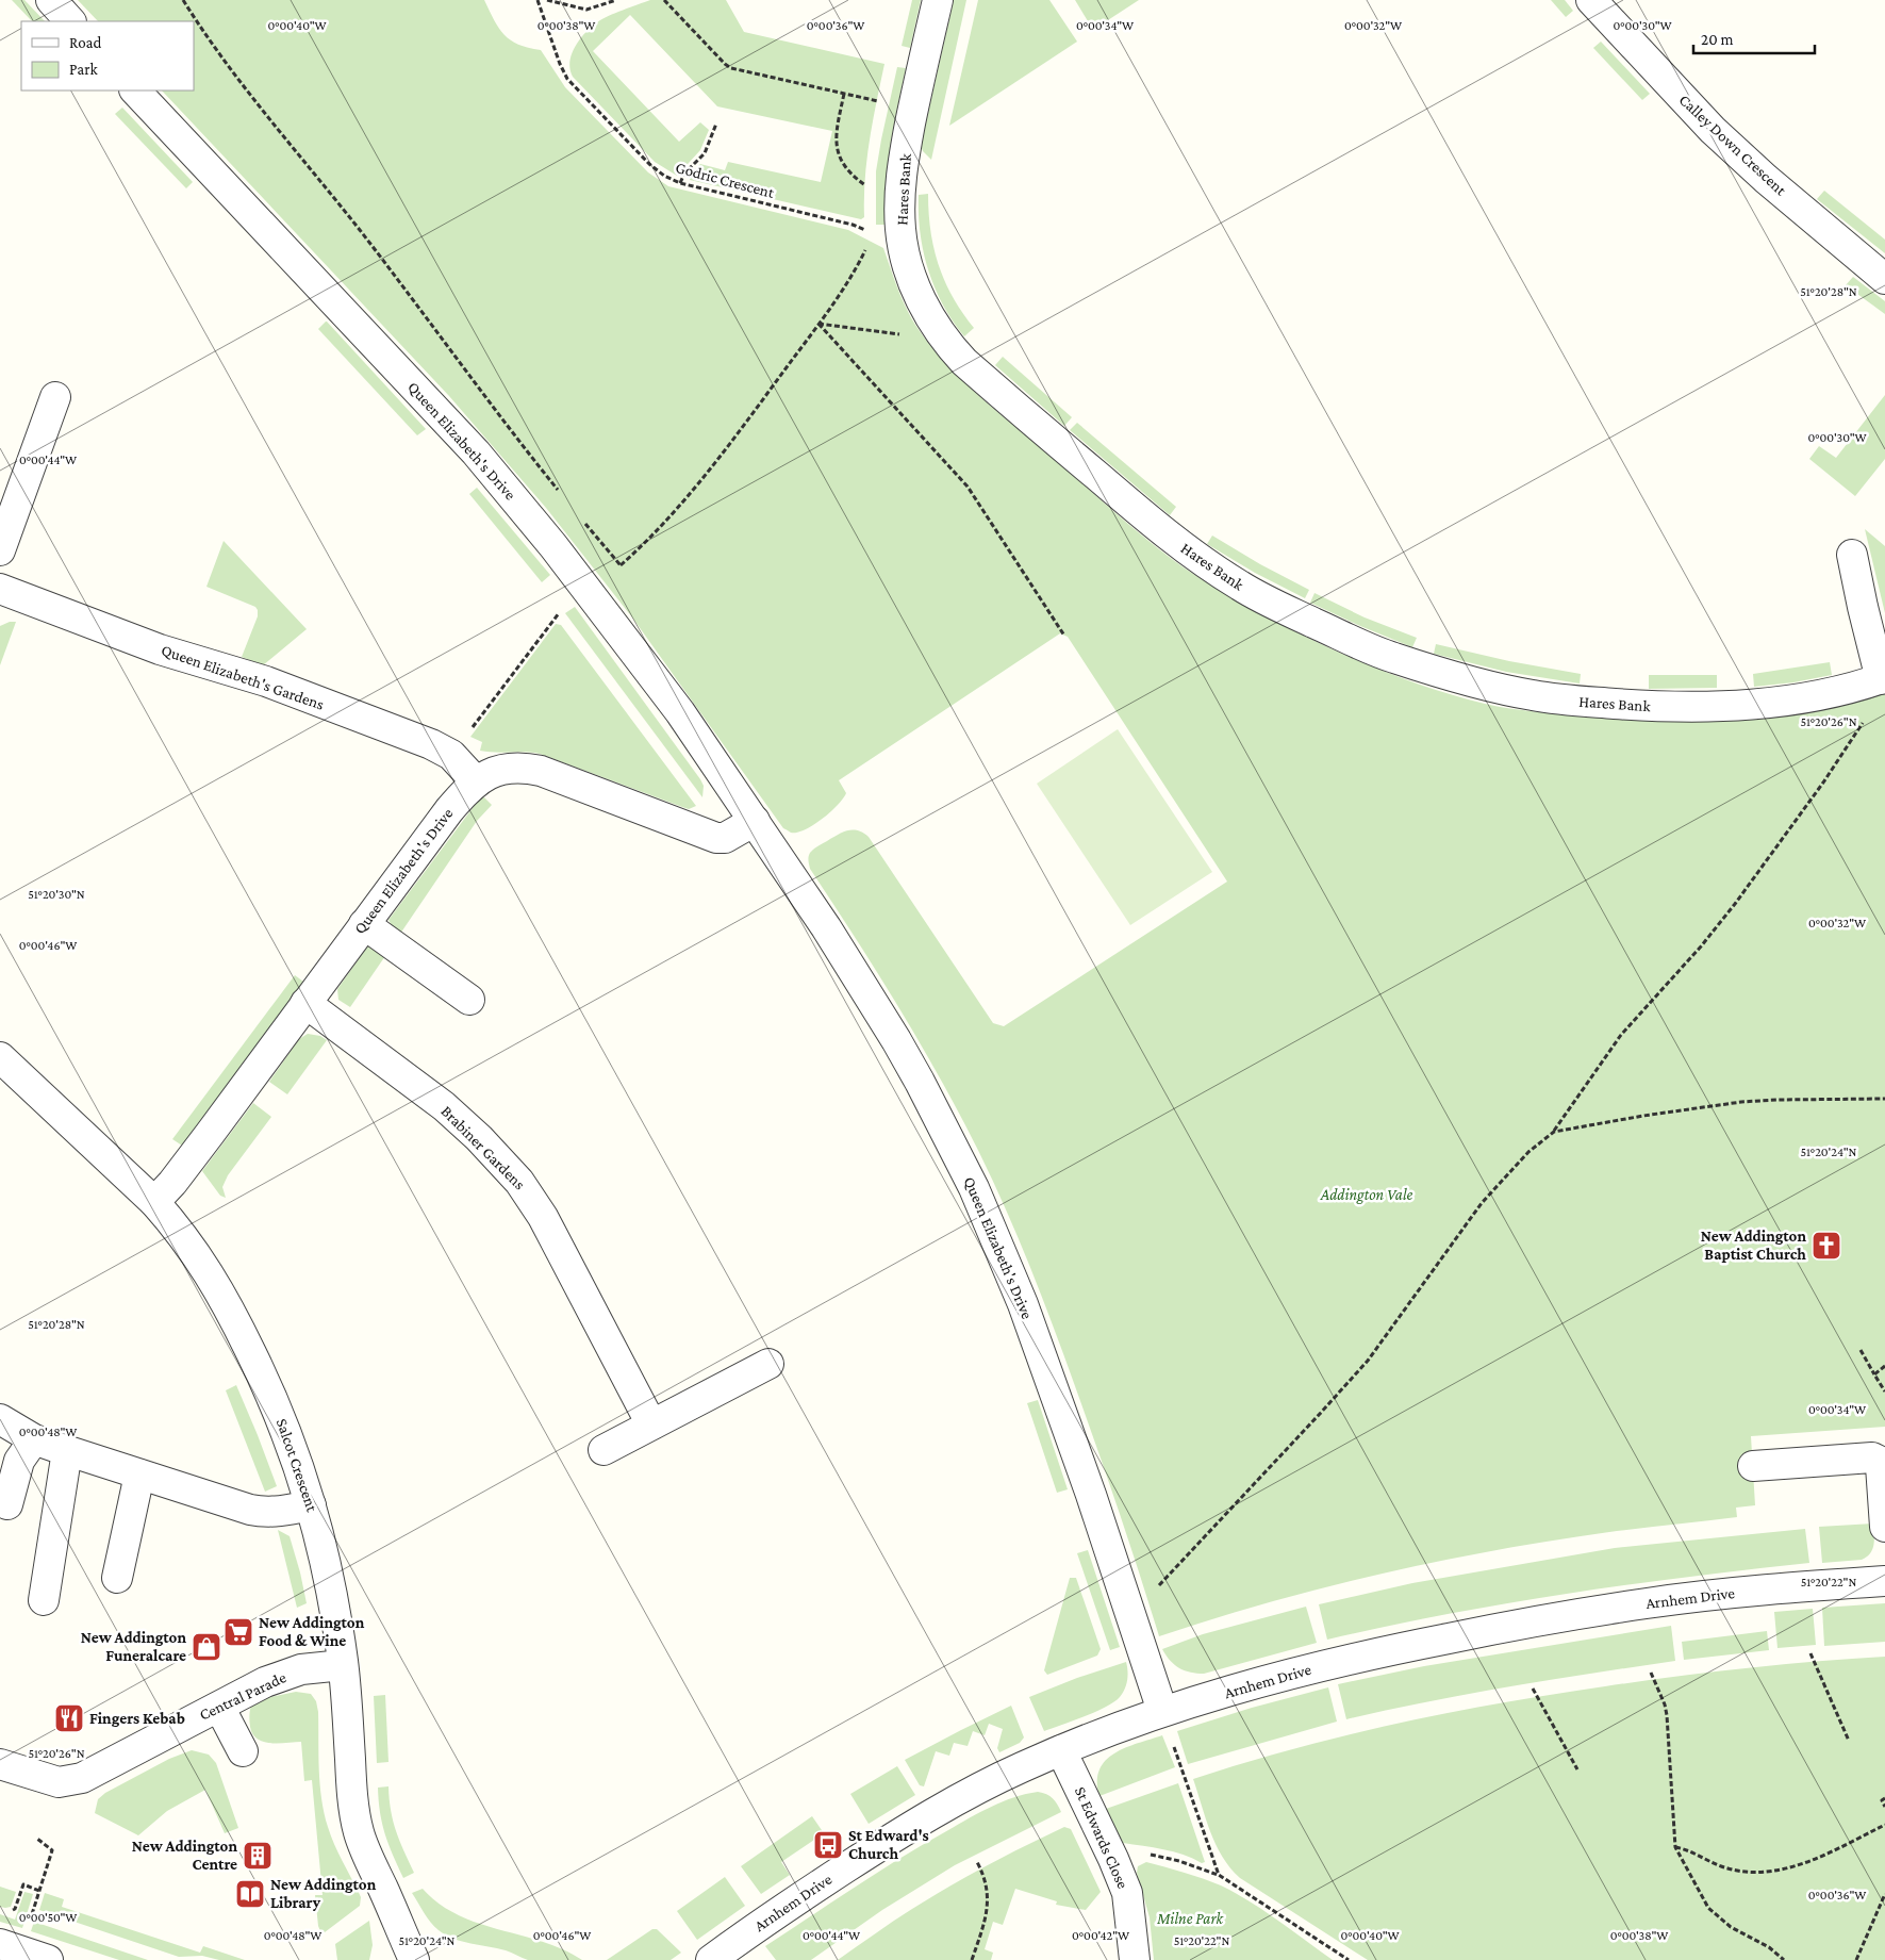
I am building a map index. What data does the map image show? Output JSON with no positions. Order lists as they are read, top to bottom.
{
  "streets": {
    "street": [
      "Calley Down Crescent",
      "Hares Bank",
      "Queen Elizabeth's Drive",
      "Queen Elizabeth's Gardens",
      "Brabiner Gardens",
      "Salcot Crescent",
      "Arnhem Drive",
      "Central Parade",
      "St Edwards Close"
    ],
    "path": ["Godric Crescent"]
  },
  "crossings": [
    ["Queen Elizabeth's Drive", "Queen Elizabeth's Gardens"],
    ["Queen Elizabeth's Drive", "Brabiner Gardens"],
    ["Queen Elizabeth's Drive", "Salcot Crescent"],
    ["Queen Elizabeth's Drive", "Arnhem Drive"],
    ["Salcot Crescent", "Central Parade"],
    ["Arnhem Drive", "St Edwards Close"]
  ],
  "parks": ["Addington Vale", "Milne Park"],
  "places": {
    "church": ["New Addington Baptist Church"],
    "supermarket": ["New Addington Food & Wine"],
    "shop": ["New Addington Funeralcare"],
    "restaurant": ["Fingers Kebab"],
    "bus stop": ["St Edward's Church"],
    "building": ["New Addington Centre"],
    "library": ["New Addington Library"]
  },
  "legend": ["Road", "Park"],
  "scale_bar": "20 m",
  "coordinates": [
    "0°00'40\"W",
    "0°00'38\"W",
    "0°00'36\"W",
    "0°00'34\"W",
    "0°00'32\"W",
    "0°00'30\"W",
    "51°20'28\"N",
    "0°00'44\"W",
    "51°20'26\"N",
    "51°20'30\"N",
    "0°00'46\"W",
    "51°20'24\"N",
    "0°00'48\"W",
    "51°20'22\"N",
    "0°00'50\"W",
    "0°00'42\"W"
  ]
}
